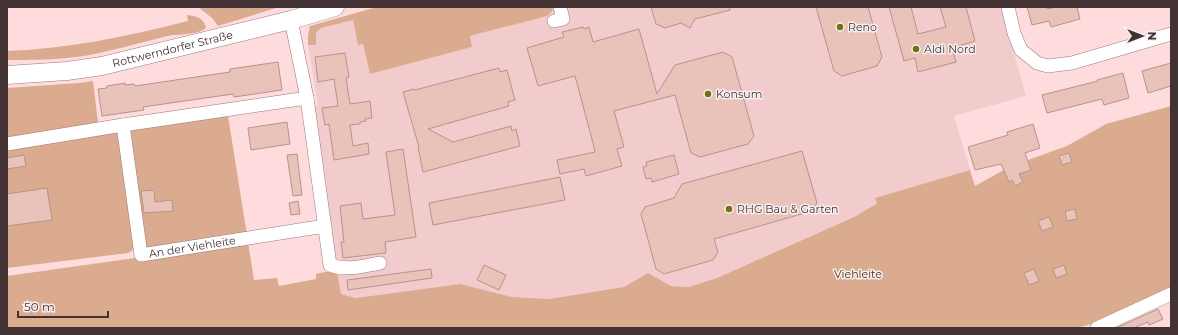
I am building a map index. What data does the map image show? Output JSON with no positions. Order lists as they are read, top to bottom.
{
  "streets": {
    "main road": ["Rottwerndorfer Straße"],
    "street": ["An der Viehleite"]
  },
  "parks": ["Viehleite"],
  "places": [
    "Reno",
    "Aldi Nord",
    "Konsum",
    "RHG Bau & Garten"
  ],
  "scale_bar": "50 m",
  "north": "right"
}
